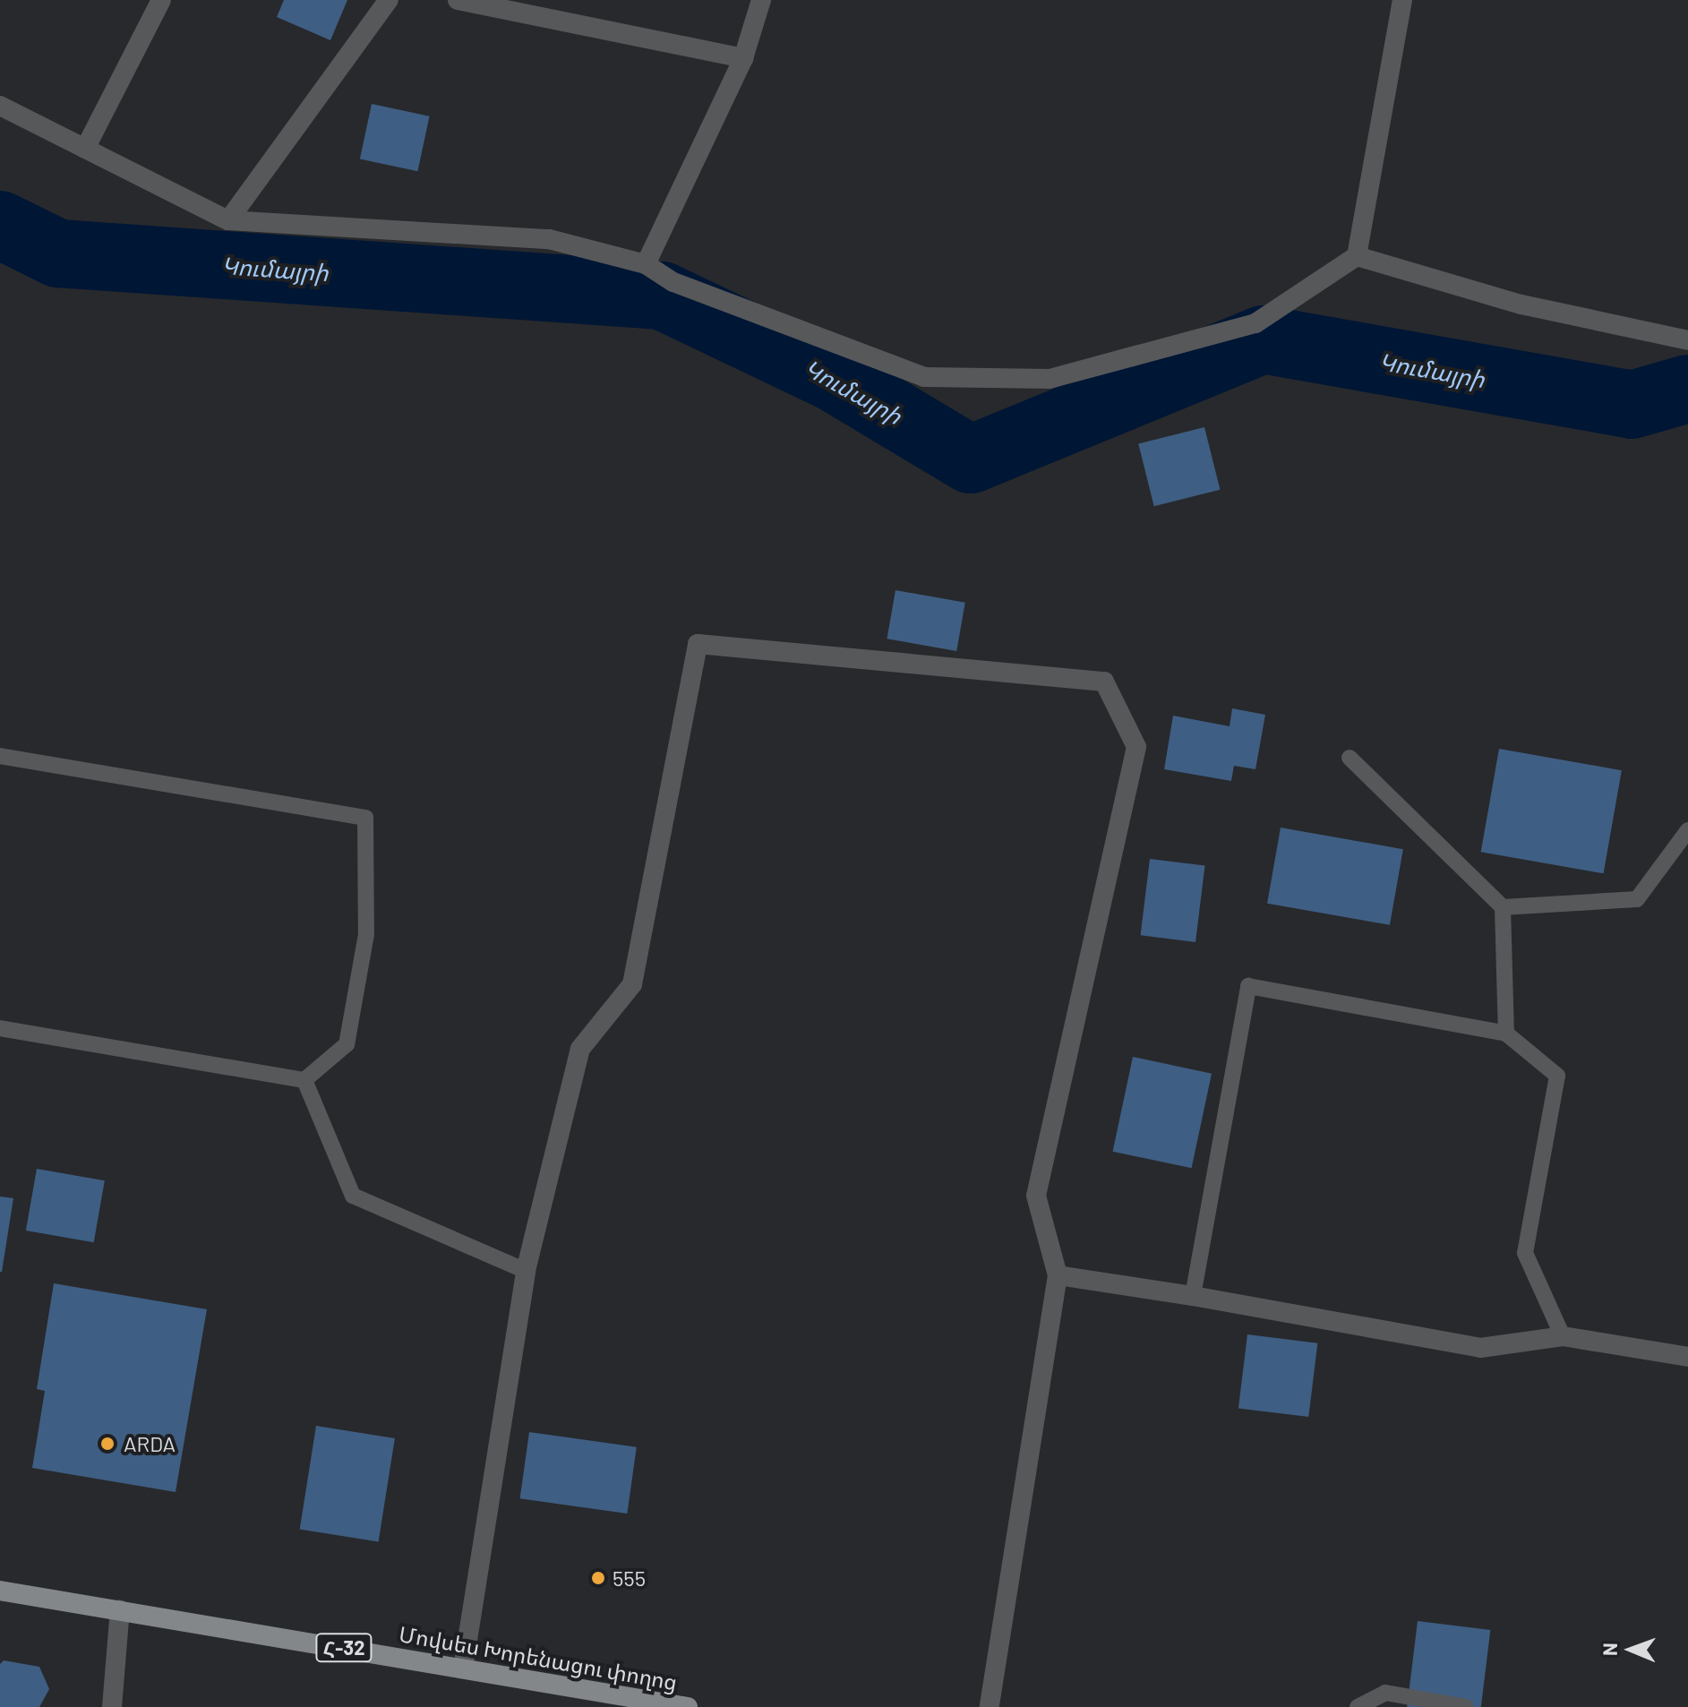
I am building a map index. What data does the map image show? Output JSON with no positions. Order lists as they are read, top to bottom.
{
  "streets": {
    "main road": ["Հ-32", "Մովսես Խորենացու փողոց"]
  },
  "water": ["Կումայրի"],
  "places": ["ARDA", "555"],
  "north": "left"
}
